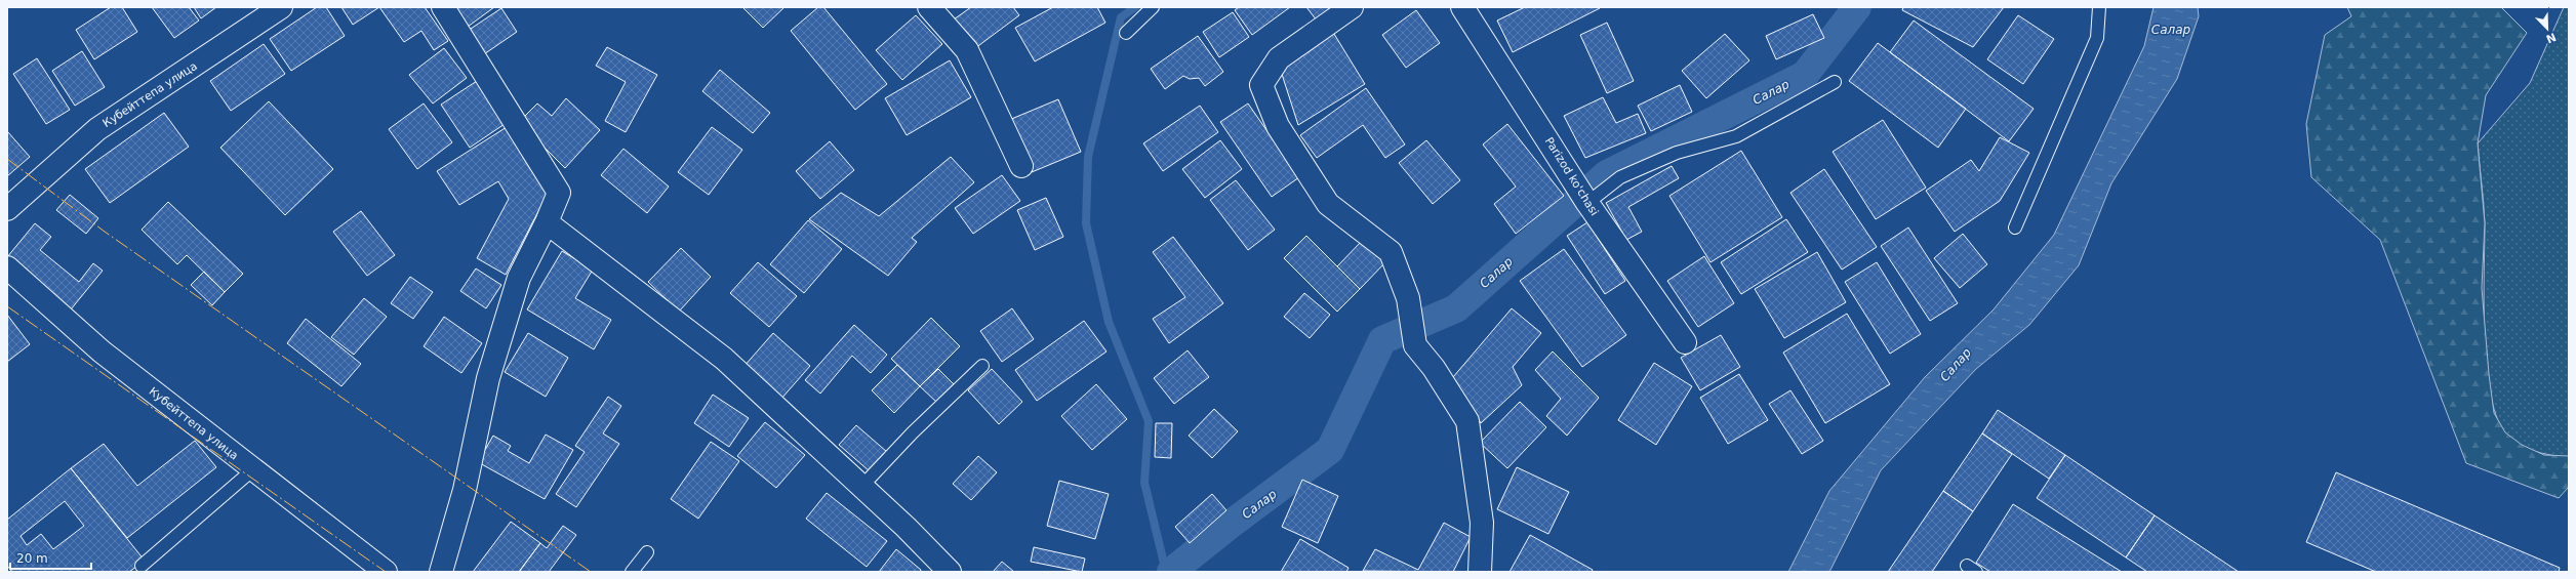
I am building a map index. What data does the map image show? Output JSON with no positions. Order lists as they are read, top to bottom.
{
  "streets": {
    "street": ["Кубейттепа улица", "Parizod ko'chasi"]
  },
  "water": ["Салар"],
  "scale_bar": "20 m",
  "north": "bottom right"
}
